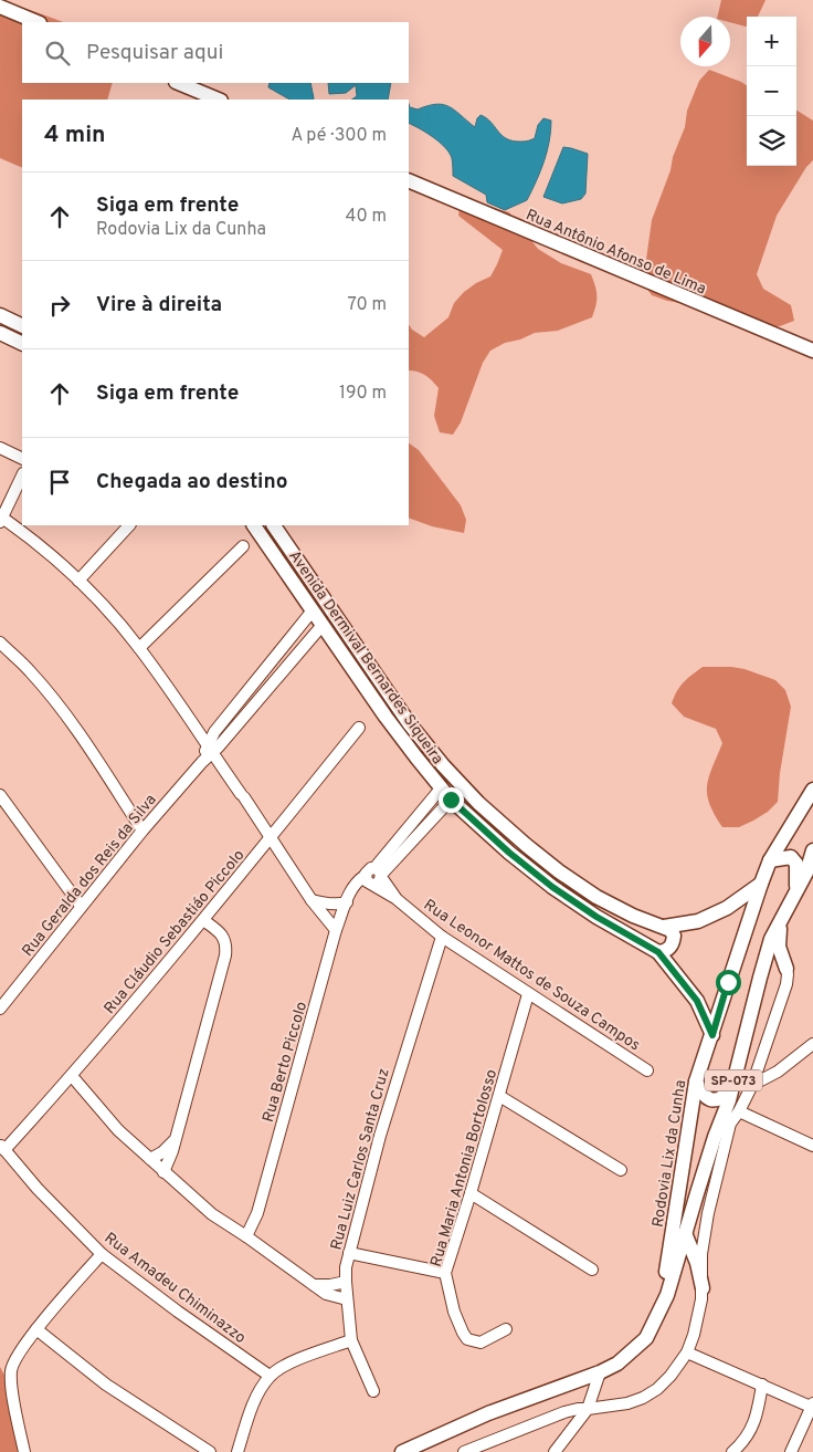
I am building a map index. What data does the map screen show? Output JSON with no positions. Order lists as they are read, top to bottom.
{
  "streets": {
    "main road": [
      "Rua Antônio Afonso de Lima",
      "Avenida Dermival Bernardes Siqueira",
      "SP-073",
      "Rodovia Lix da Cunha"
    ],
    "street": [
      "Rua Geralda dos Reis da Silva",
      "Rua Cláudio Sebastiáo Piccolo",
      "Rua Leonor Mattos de Souza Campos",
      "Rua Berto Piccolo",
      "Rua Luiz Carlos Santa Cruz",
      "Rua Maria Antonia Bortolosso",
      "Rua Amadeu Chiminazzo"
    ]
  },
  "crossings": [
    ["Rua Cláudio Sebastiáo Piccolo", "Rua Amadeu Chiminazzo"],
    ["Rua Leonor Mattos de Souza Campos", "Rua Luiz Carlos Santa Cruz"],
    ["Rua Leonor Mattos de Souza Campos", "Rua Maria Antonia Bortolosso"]
  ],
  "north": "bottom",
  "page": {
    "map_buttons": ["+", "−"],
    "search": "Pesquisar aqui",
    "heading": ["4 min", "A pé · 300 m"],
    "list": [
      ["Siga em frente", "Rodovia Lix da Cunha", "40 m"],
      ["Vire à direita", "70 m"],
      ["Siga em frente", "190 m"],
      "Chegada ao destino"
    ]
  }
}
